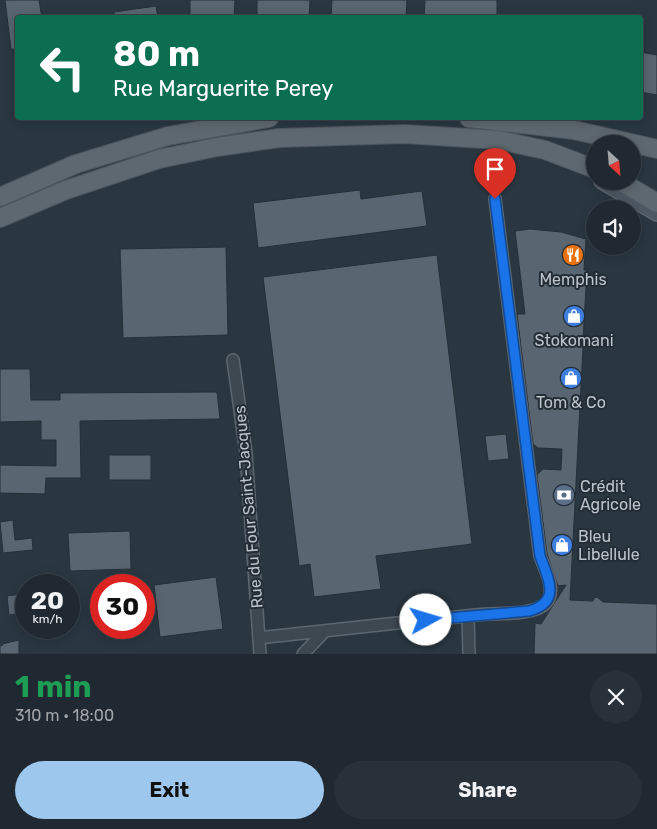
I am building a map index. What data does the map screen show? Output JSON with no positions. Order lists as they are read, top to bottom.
{
  "streets": {
    "street": ["Rue du Four Saint-Jacques"]
  },
  "places": {
    "restaurant": ["Memphis"],
    "shop": ["Stokomani", "Tom & Co", "Bleu Libellule"],
    "bank": ["Crédit Agricole"]
  },
  "north": "bottom right",
  "page": {
    "turn": ["80 m", "Rue Marguerite Perey"],
    "speed": "20 km/h",
    "limit": "30",
    "heading": ["1 min", "310 m · 18:00"],
    "buttons": ["Exit", "Share"]
  }
}
